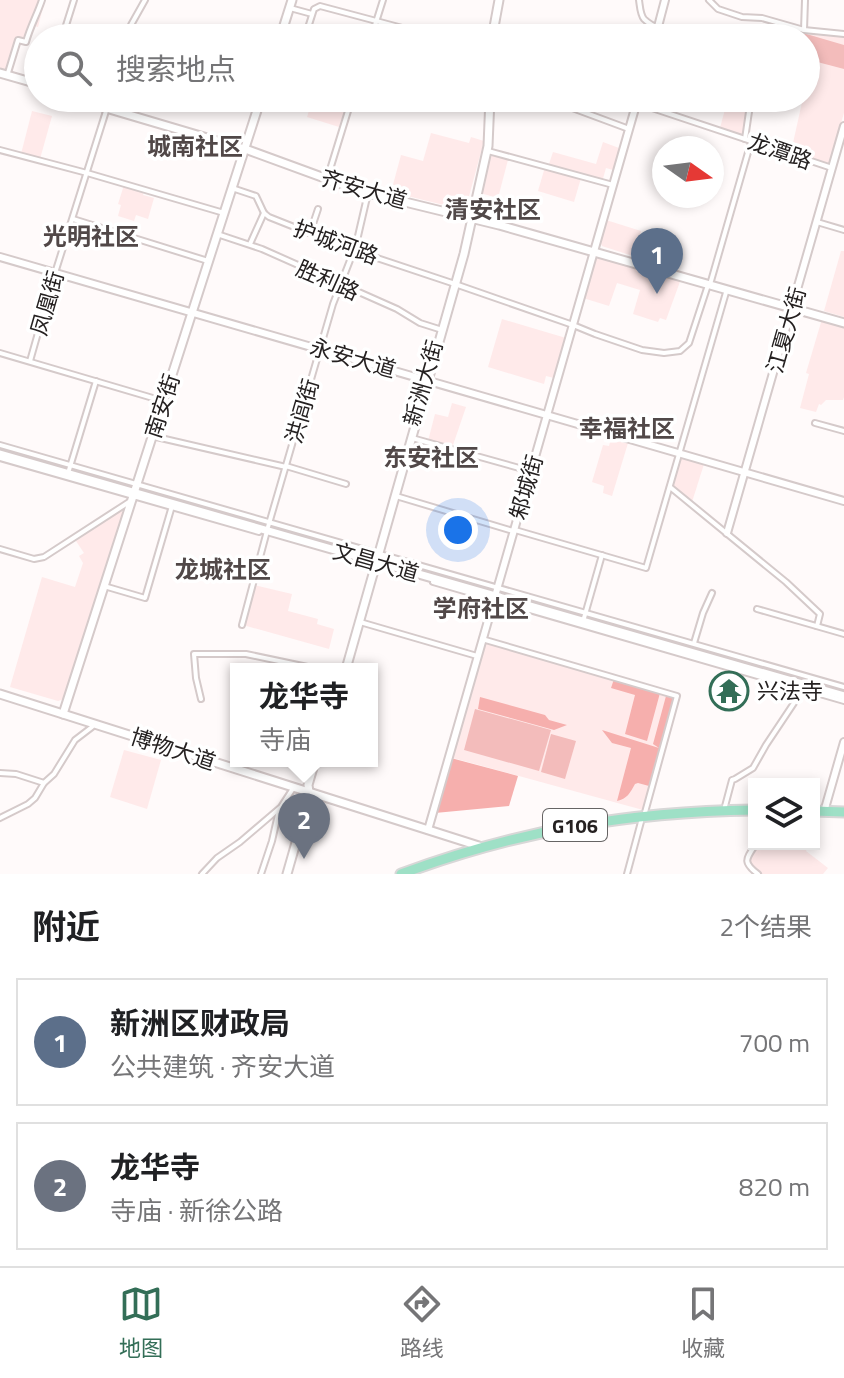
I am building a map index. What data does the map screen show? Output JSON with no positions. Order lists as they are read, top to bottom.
{
  "streets": {
    "highway": ["G106"],
    "main road": [
      "齐安大道",
      "新洲大街",
      "南安街",
      "文昌大道",
      "博物大道"
    ],
    "street": [
      "龙潭路",
      "护城河路",
      "胜利路",
      "凤凰街",
      "江夏大街",
      "永安大道",
      "洪闾街",
      "邾城街"
    ]
  },
  "crossings": [
    ["龙潭路", "护城河路"],
    ["龙潭路", "江夏大街"],
    ["齐安大道", "护城河路"],
    ["齐安大道", "江夏大街"],
    ["齐安大道", "新洲大街"],
    ["齐安大道", "南安街"],
    ["齐安大道", "洪闾街"],
    ["齐安大道", "邾城街"],
    ["护城河路", "新洲大街"],
    ["护城河路", "南安街"],
    ["护城河路", "洪闾街"],
    ["护城河路", "邾城街"],
    ["胜利路", "新洲大街"],
    ["胜利路", "南安街"],
    ["胜利路", "洪闾街"],
    ["凤凰街", "永安大道"],
    ["江夏大街", "永安大道"],
    ["永安大道", "新洲大街"],
    ["永安大道", "南安街"],
    ["永安大道", "洪闾街"],
    ["永安大道", "邾城街"],
    ["新洲大街", "文昌大道"],
    ["南安街", "文昌大道"],
    ["南安街", "博物大道"],
    ["洪闾街", "文昌大道"],
    ["邾城街", "文昌大道"],
    ["邾城街", "博物大道"],
    ["博物大道", "G106"]
  ],
  "districts": [
    "城南社区",
    "清安社区",
    "光明社区",
    "幸福社区",
    "东安社区",
    "龙城社区",
    "学府社区"
  ],
  "places": {
    "temple": ["兴法寺"]
  },
  "north": "right",
  "page": {
    "search": "搜索地点",
    "pins": ["1", "2"],
    "popup": ["龙华寺", "寺庙"],
    "heading": ["附近", "2个结果"],
    "list": [
      {
        "mark": "1",
        "name": "新洲区财政局",
        "note": "公共建筑 · 齐安大道",
        "value": "700 m"
      },
      {
        "mark": "2",
        "name": "龙华寺",
        "note": "寺庙 · 新徐公路",
        "value": "820 m"
      }
    ],
    "nav": ["地图", "路线", "收藏"]
  }
}
